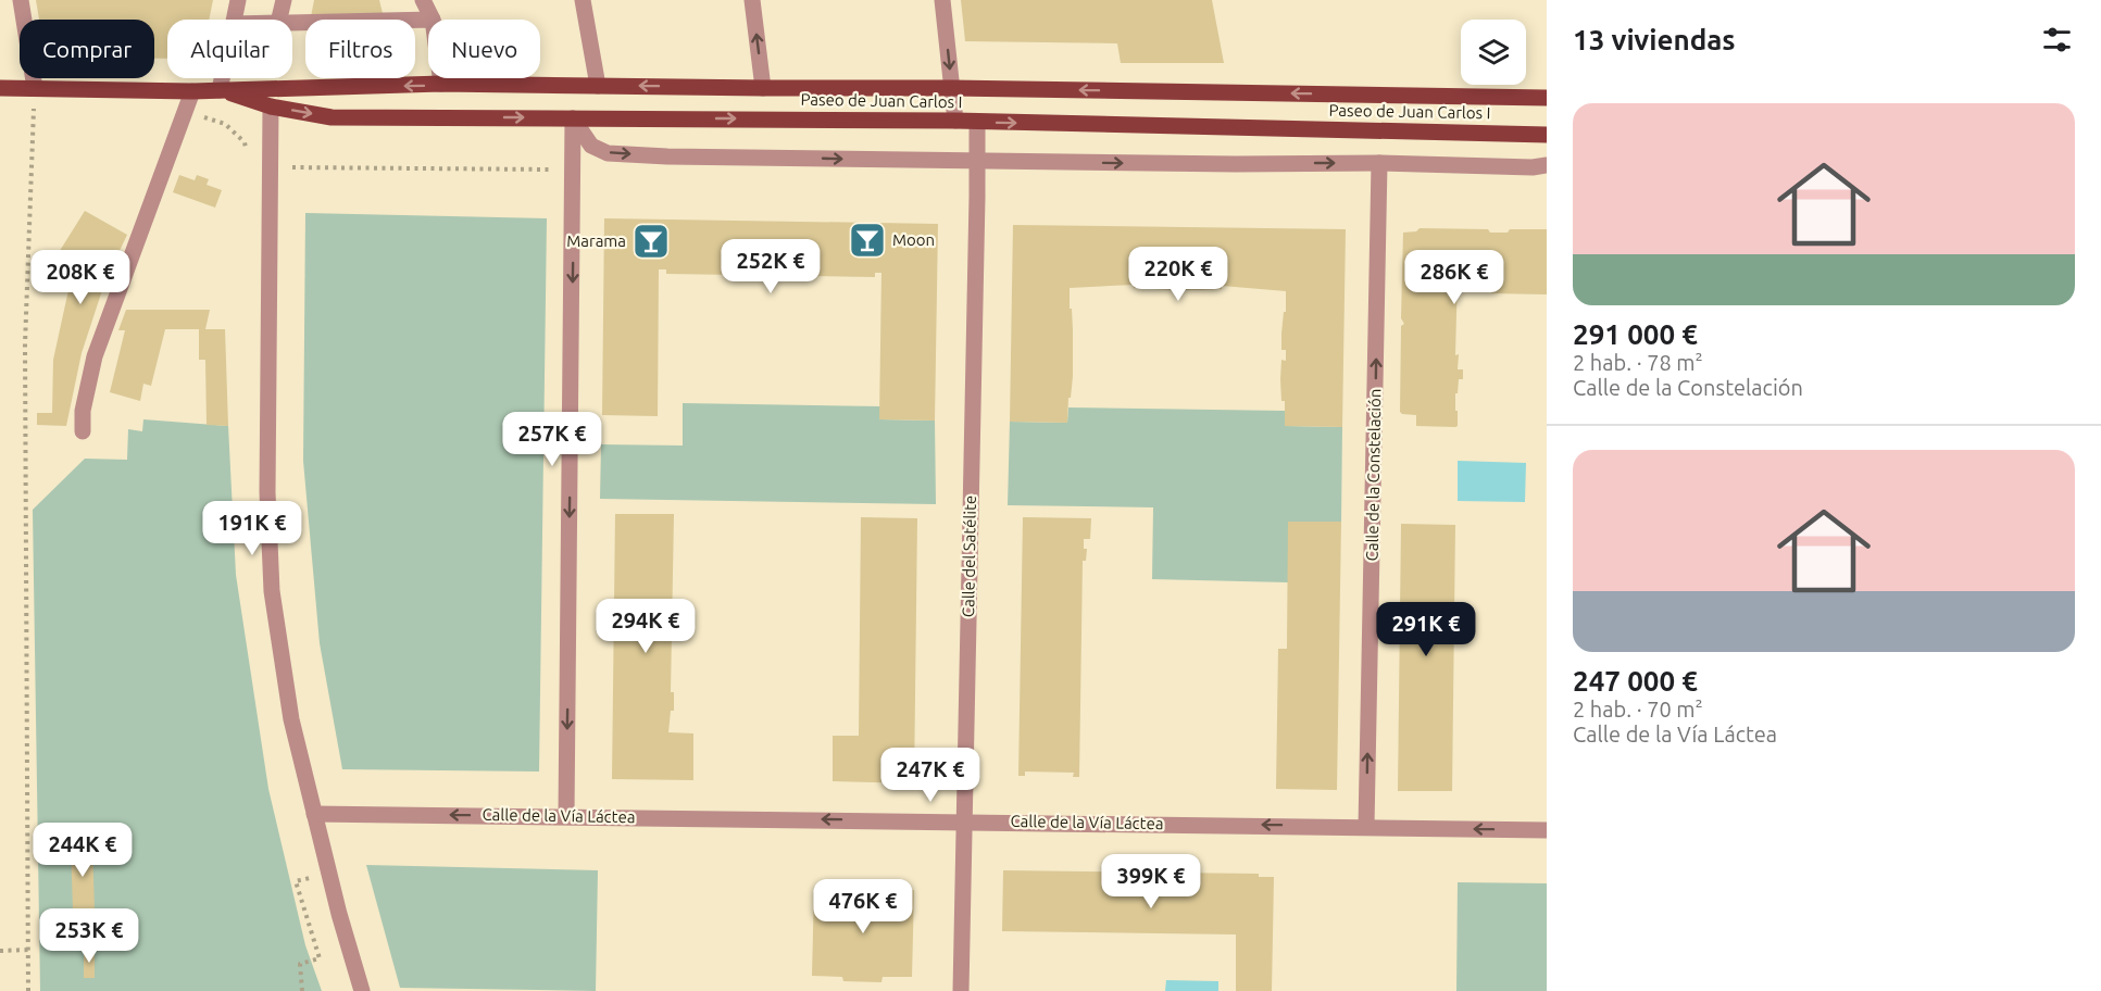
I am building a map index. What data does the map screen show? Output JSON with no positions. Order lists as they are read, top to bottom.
{
  "streets": {
    "main road": ["Paseo de Juan Carlos I"],
    "street": ["Calle de la Constelación", "Calle del Satélite", "Calle de la Vía Láctea"]
  },
  "crossings": [
    ["Paseo de Juan Carlos I", "Calle del Satélite"],
    ["Calle de la Constelación", "Calle de la Vía Láctea"],
    ["Calle del Satélite", "Calle de la Vía Láctea"]
  ],
  "one_way": ["Calle de la Constelación", "Calle de la Vía Láctea"],
  "places": {
    "bar": ["Moon", "Marama"]
  },
  "page": {
    "heading": "13 viviendas",
    "chip": [
      "Comprar",
      "Alquilar",
      "Filtros",
      "Nuevo"
    ],
    "list": [
      {
        "name": "291 000 €",
        "note": "2 hab. · 78 m² · Calle de la Constelación"
      },
      {
        "name": "247 000 €",
        "note": "2 hab. · 70 m² · Calle de la Vía Láctea"
      }
    ],
    "price": [
      "252K €",
      "220K €",
      "208K €",
      "286K €",
      "257K €",
      "191K €",
      "294K €",
      "291K €",
      "247K €",
      "244K €",
      "399K €",
      "476K €",
      "253K €"
    ]
  }
}
